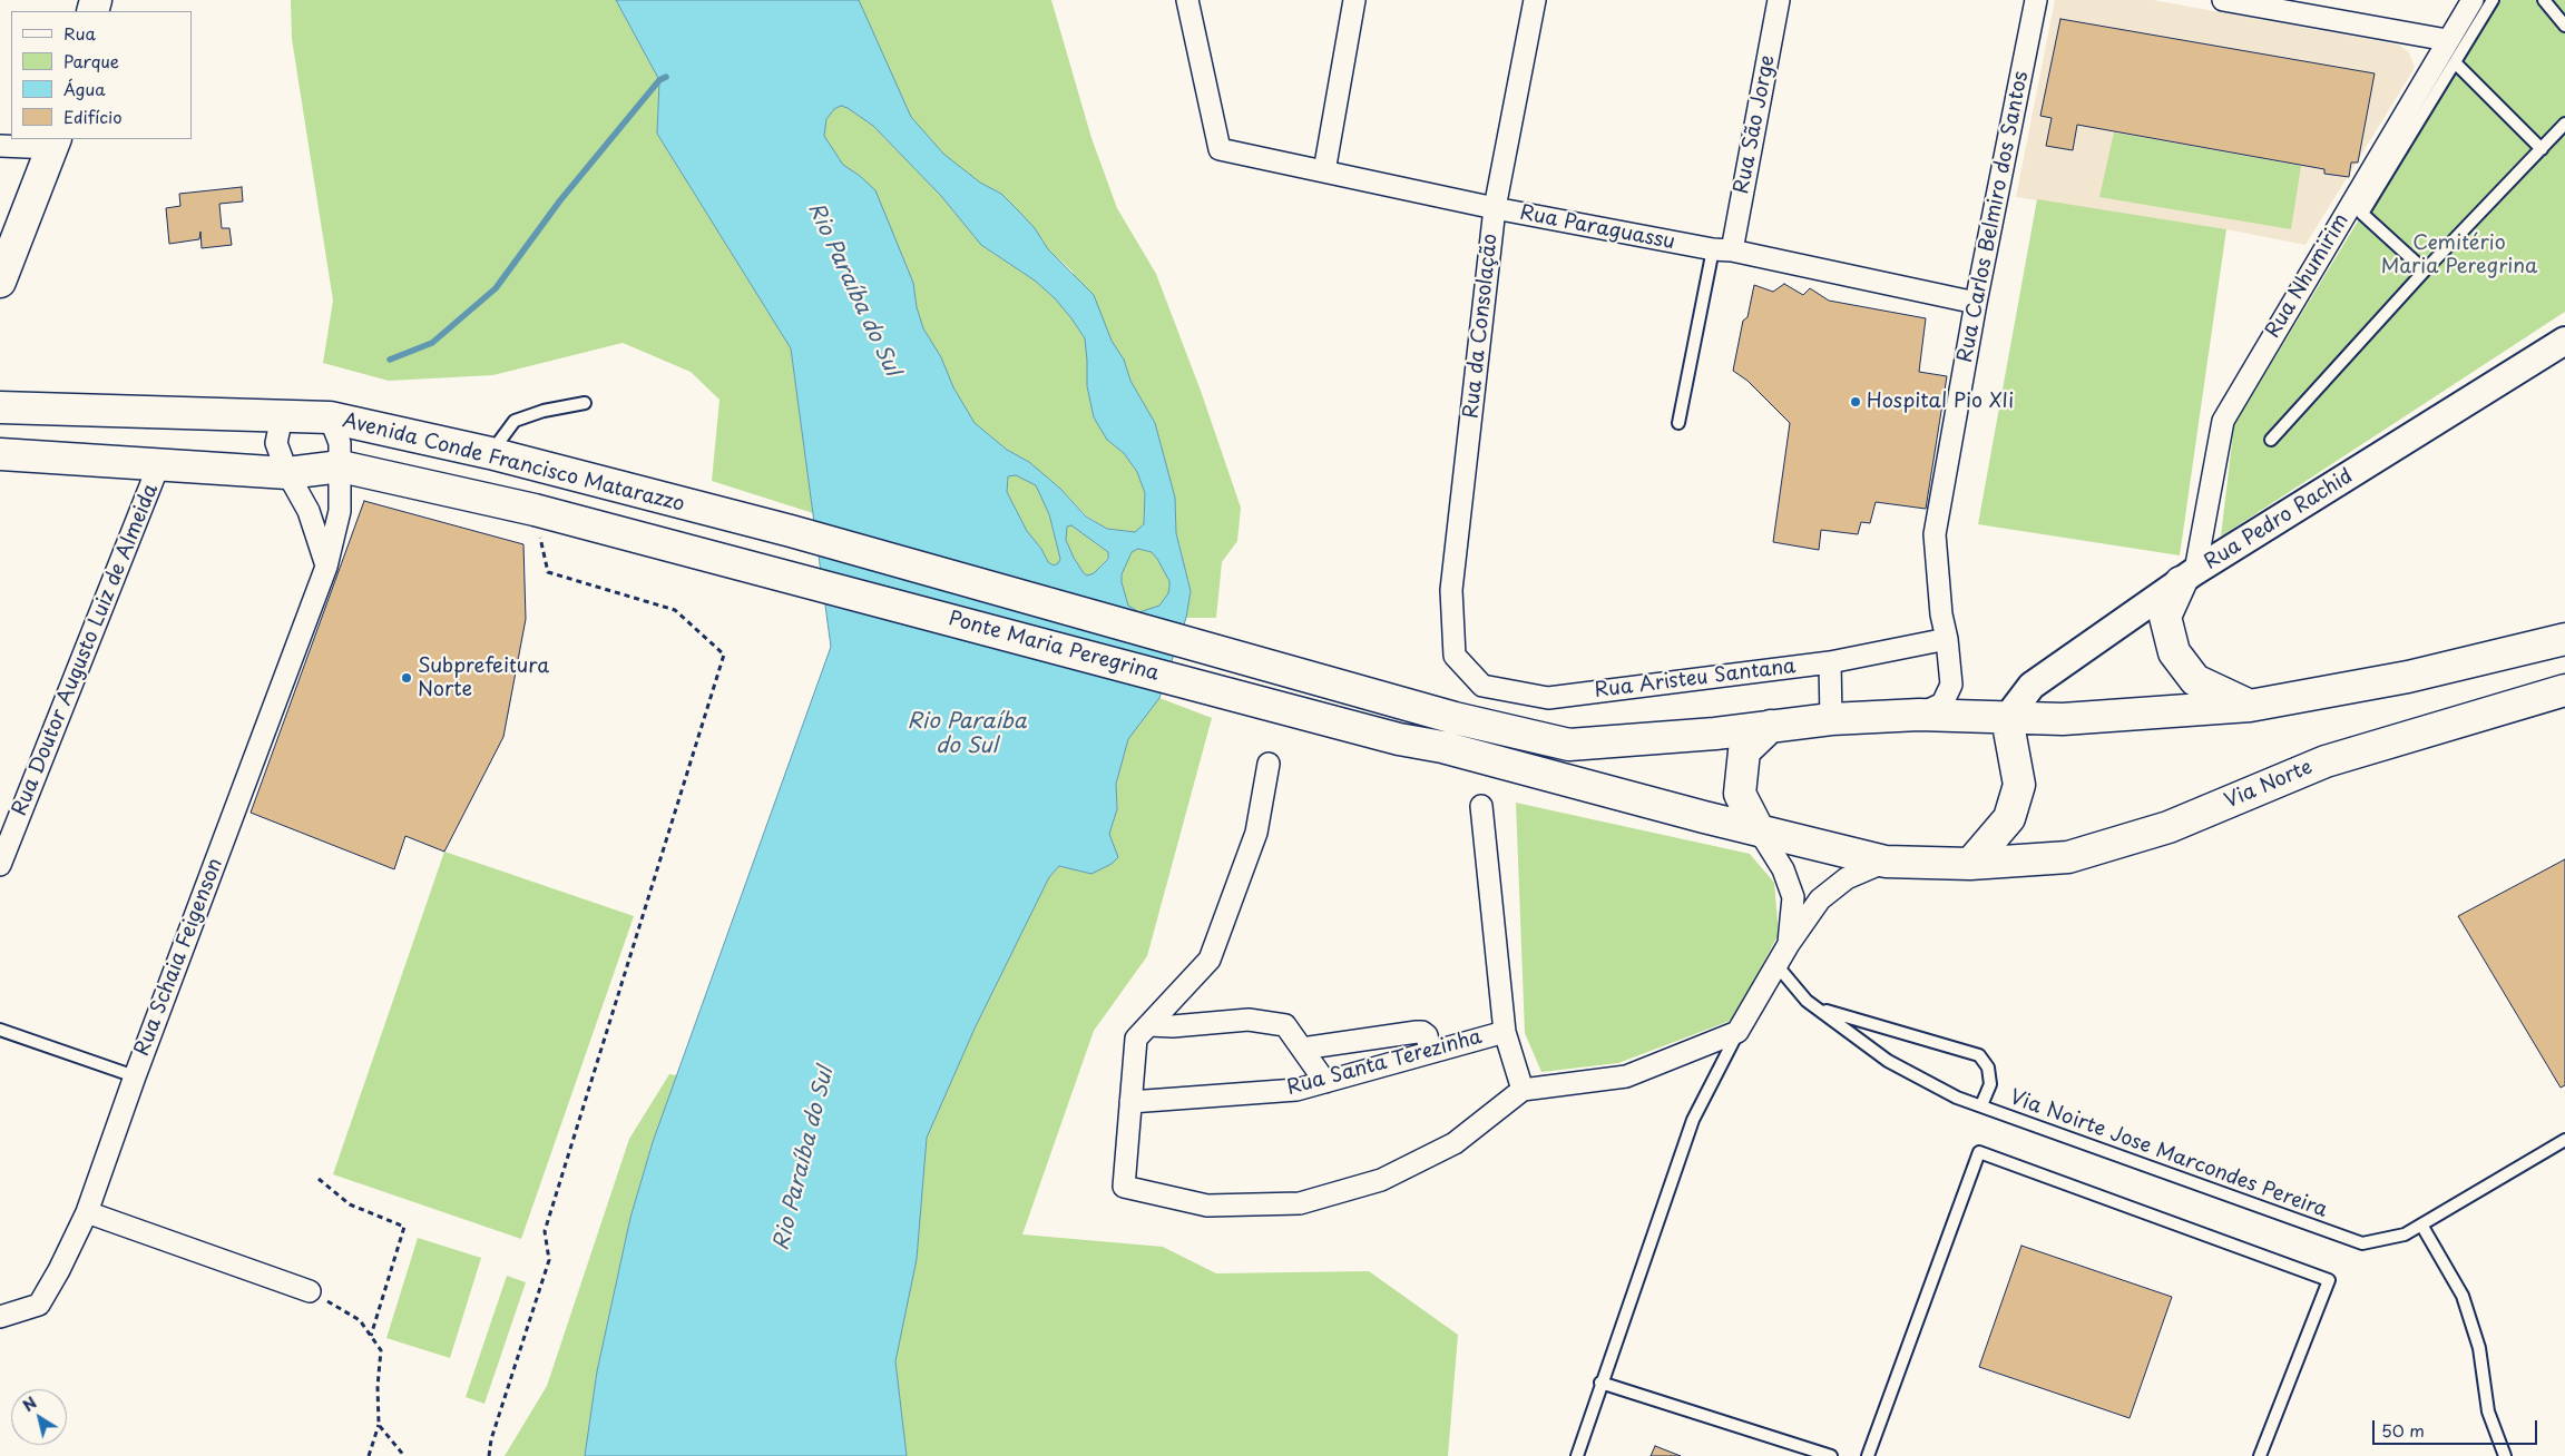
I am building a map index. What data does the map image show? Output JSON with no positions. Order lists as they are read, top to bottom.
{
  "streets": {
    "main road": ["Avenida Conde Francisco Matarazzo", "Ponte Maria Peregrina", "Via Norte"],
    "street": [
      "Rua São Jorge",
      "Rua Carlos Belmiro dos Santos",
      "Rua Paraguassu",
      "Rua Nhumirim",
      "Rua da Consolação",
      "Rua Pedro Rachid",
      "Rua Doutor Augusto Luiz de Almeida",
      "Rua Aristeu Santana",
      "Rua Schaia Feigenson",
      "Rua Santa Terezinha"
    ],
    "lane": ["Via Noirte Jose Marcondes Pereira"]
  },
  "crossings": [
    ["Rua São Jorge", "Rua Paraguassu"],
    ["Rua Carlos Belmiro dos Santos", "Rua Paraguassu"],
    ["Rua Carlos Belmiro dos Santos", "Ponte Maria Peregrina"],
    ["Rua Carlos Belmiro dos Santos", "Rua Aristeu Santana"],
    ["Rua Paraguassu", "Rua da Consolação"],
    ["Rua Nhumirim", "Rua Pedro Rachid"],
    ["Rua da Consolação", "Rua Aristeu Santana"],
    ["Avenida Conde Francisco Matarazzo", "Ponte Maria Peregrina"],
    ["Avenida Conde Francisco Matarazzo", "Rua Doutor Augusto Luiz de Almeida"],
    ["Avenida Conde Francisco Matarazzo", "Rua Schaia Feigenson"],
    ["Rua Pedro Rachid", "Ponte Maria Peregrina"],
    ["Ponte Maria Peregrina", "Via Norte"]
  ],
  "water": ["Rio Paraíba do Sul"],
  "parks": ["Cemitério Maria Peregrina"],
  "places": ["Hospital Pio XIi", "Subprefeitura Norte"],
  "legend": [
    "Rua",
    "Parque",
    "Água",
    "Edifício"
  ],
  "scale_bar": "50 m",
  "north": "top left"
}
